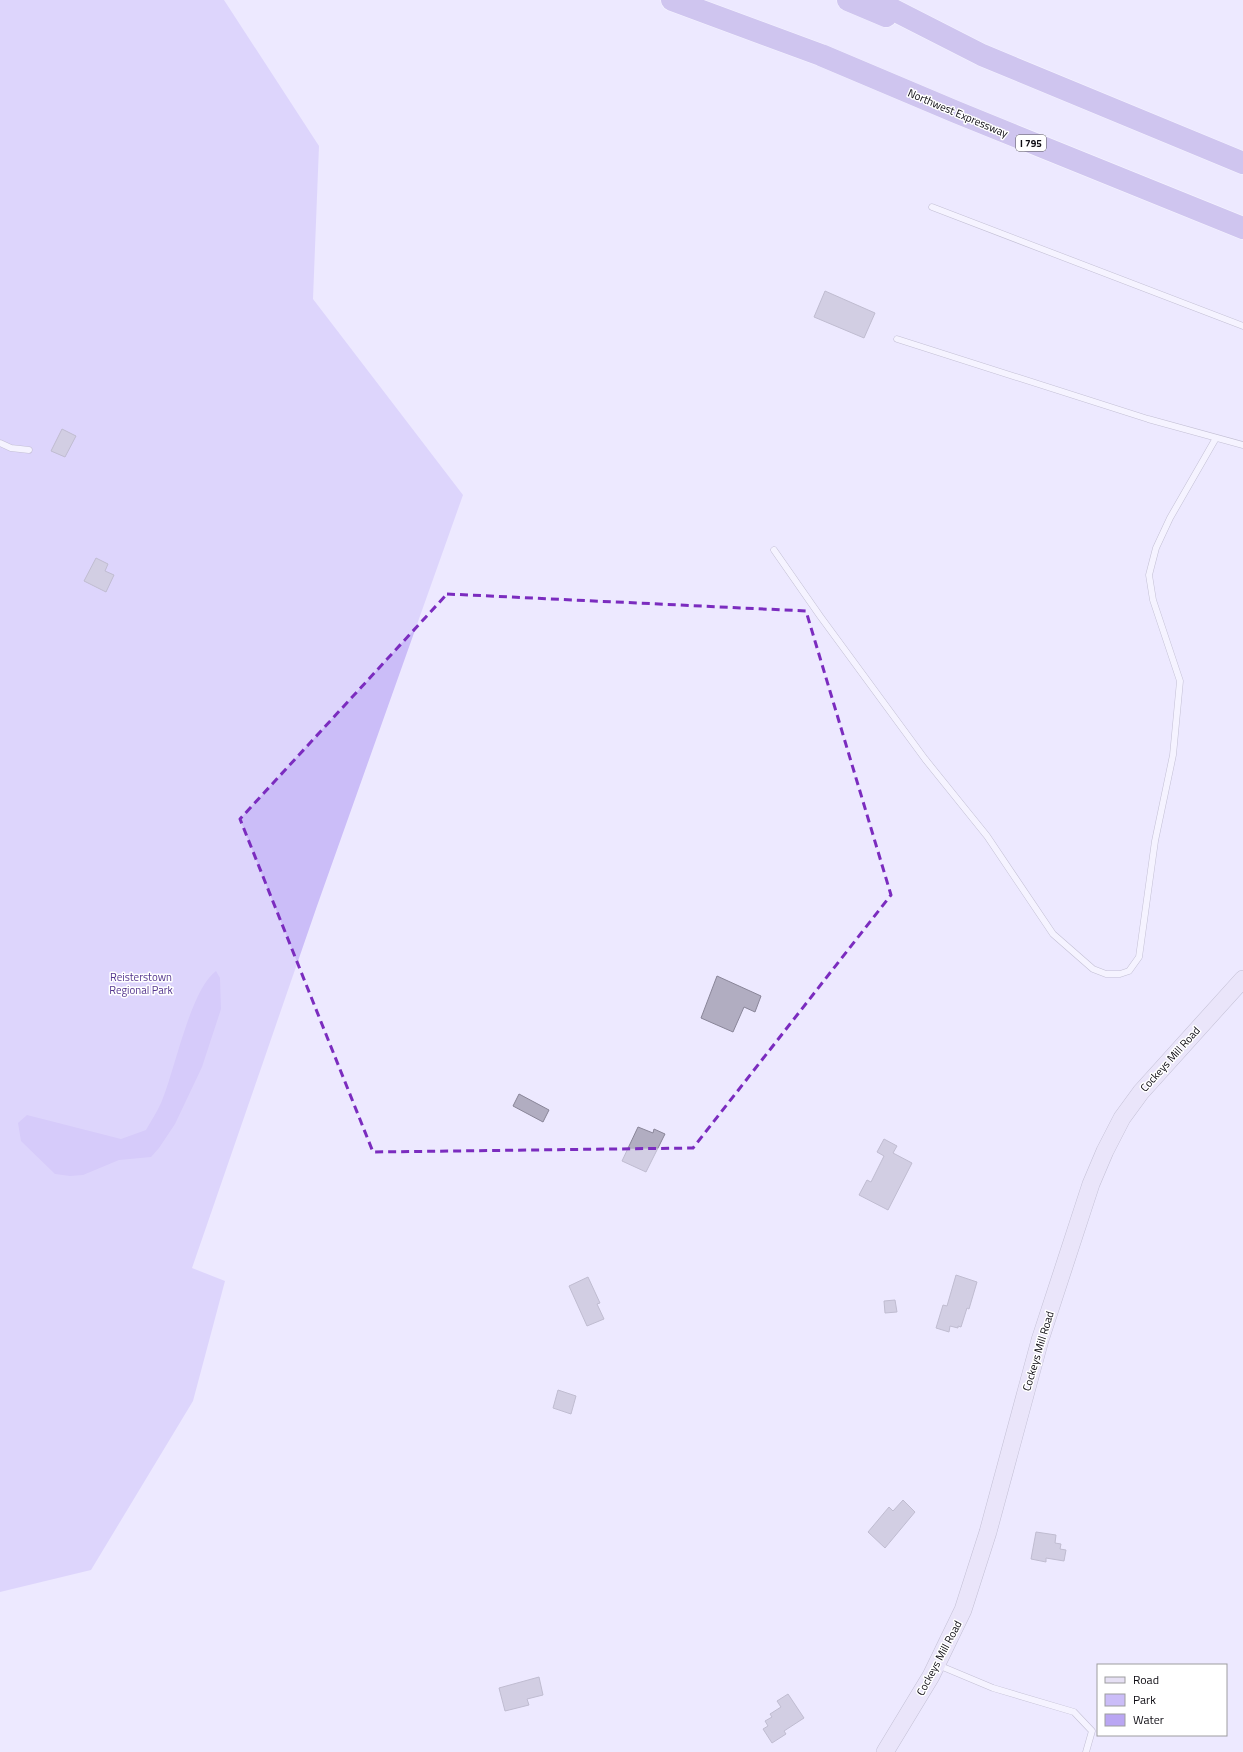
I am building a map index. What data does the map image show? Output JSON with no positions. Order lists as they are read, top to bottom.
{
  "streets": {
    "highway": ["Northwest Expressway", "I 795"],
    "street": ["Cockeys Mill Road"]
  },
  "parks": ["Reisterstown Regional Park"],
  "legend": ["Road", "Park", "Water"]
}
